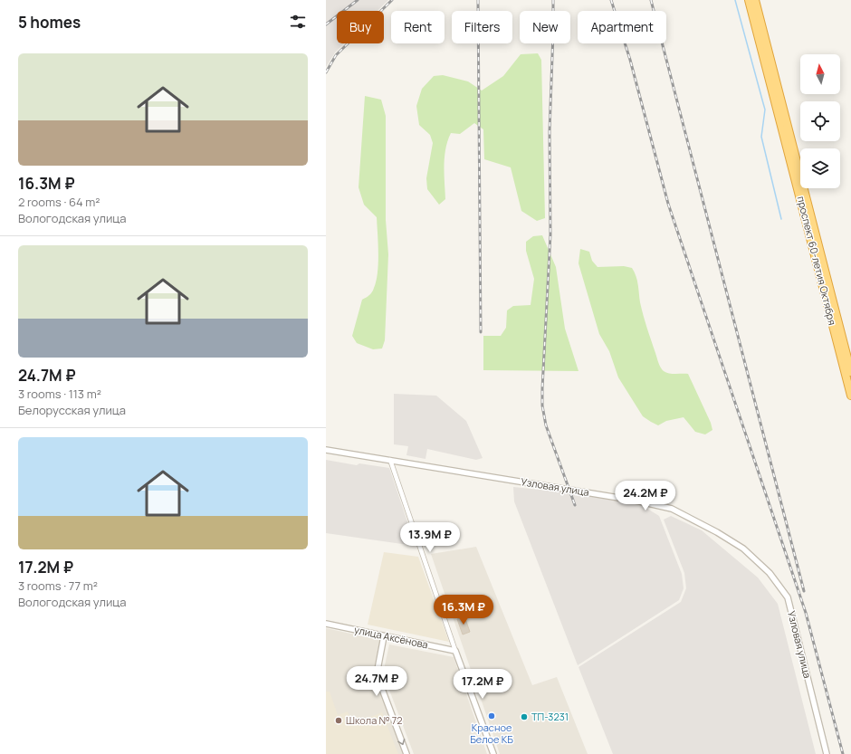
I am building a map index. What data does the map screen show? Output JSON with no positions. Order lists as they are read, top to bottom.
{
  "streets": {
    "highway": ["проспект 60-летия Октября"],
    "street": ["Узловая улица", "улица Аксёнова"]
  },
  "places": ["Красное Белое КБ", "ТП-3231", "Школа № 72"],
  "north": "top",
  "page": {
    "heading": "5 homes",
    "chip": [
      "Buy",
      "Rent",
      "Filters",
      "New",
      "Apartment"
    ],
    "list": [
      {
        "name": "16.3M ₽",
        "note": "2 rooms · 64 m² · Вологодская улица"
      },
      {
        "name": "24.7M ₽",
        "note": "3 rooms · 113 m² · Белорусская улица"
      },
      {
        "name": "17.2M ₽",
        "note": "3 rooms · 77 m² · Вологодская улица"
      }
    ],
    "price": [
      "24.2M ₽",
      "13.9M ₽",
      "16.3M ₽",
      "24.7M ₽",
      "17.2M ₽"
    ]
  }
}
